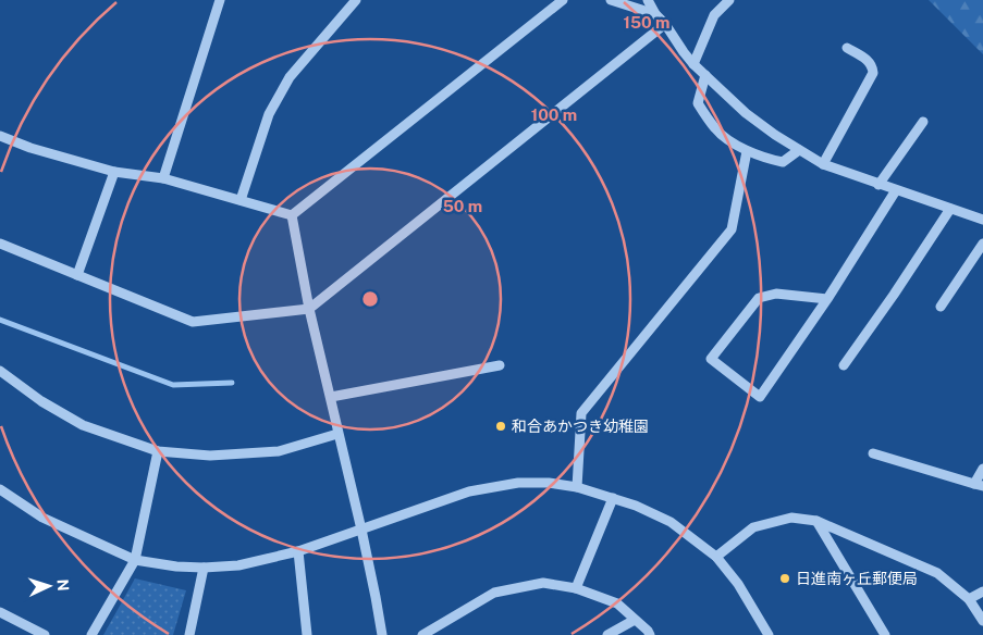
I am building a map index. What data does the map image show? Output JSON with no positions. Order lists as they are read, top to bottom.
{
  "places": ["和合あかつき幼稚園", "日進南ヶ丘郵便局"],
  "north": "right",
  "rings": ["150 m", "100 m", "50 m"]
}
